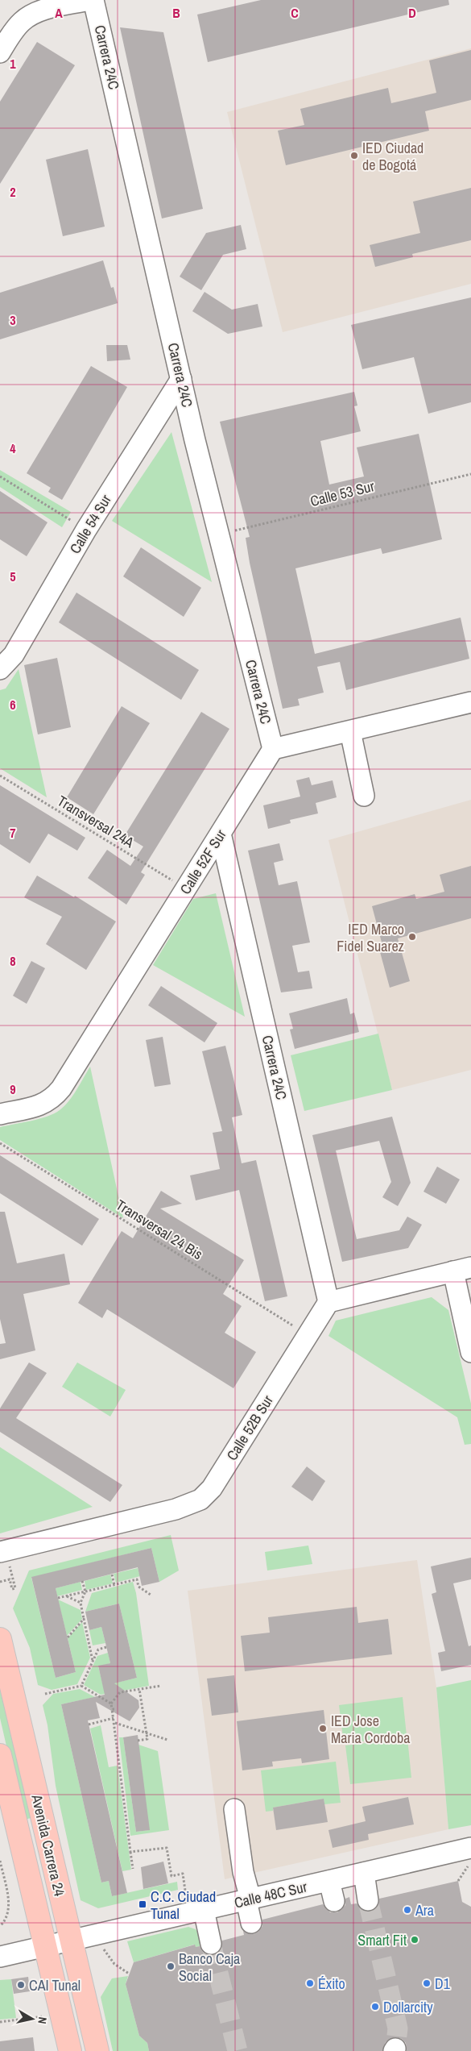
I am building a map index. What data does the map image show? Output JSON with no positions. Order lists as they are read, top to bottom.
{
  "streets": {
    "main road": ["Avenida Carrera 24"],
    "street": [
      "Carrera 24C",
      "Calle 54 Sur",
      "Calle 52F Sur",
      "Calle 52B Sur",
      "Calle 48C Sur"
    ],
    "path": ["Calle 53 Sur", "Transversal 24A", "Transversal 24 Bis"]
  },
  "crossings": [
    ["Carrera 24C", "Calle 53 Sur"],
    ["Carrera 24C", "Calle 54 Sur"],
    ["Carrera 24C", "Calle 52F Sur"],
    ["Carrera 24C", "Calle 52B Sur"],
    ["Transversal 24A", "Calle 52F Sur"],
    ["Transversal 24 Bis", "Calle 52B Sur"],
    ["Avenida Carrera 24", "Calle 48C Sur"]
  ],
  "places": {
    "other": [
      "IED Ciudad de Bogotá",
      "IED Marco Fidel Suarez",
      "IED Jose Maria Cordoba",
      "Ara",
      "Smart Fit",
      "Banco Caja Social",
      "Éxito",
      "D1",
      "CAI Tunal",
      "Dollarcity"
    ],
    "transit": ["C.C. Ciudad Tunal"]
  },
  "north": "right",
  "grid": {
    "columns": [
      "A",
      "B",
      "C",
      "D"
    ],
    "rows": [
      "1",
      "2",
      "3",
      "4",
      "5",
      "6",
      "7",
      "8",
      "9"
    ]
  }
}
